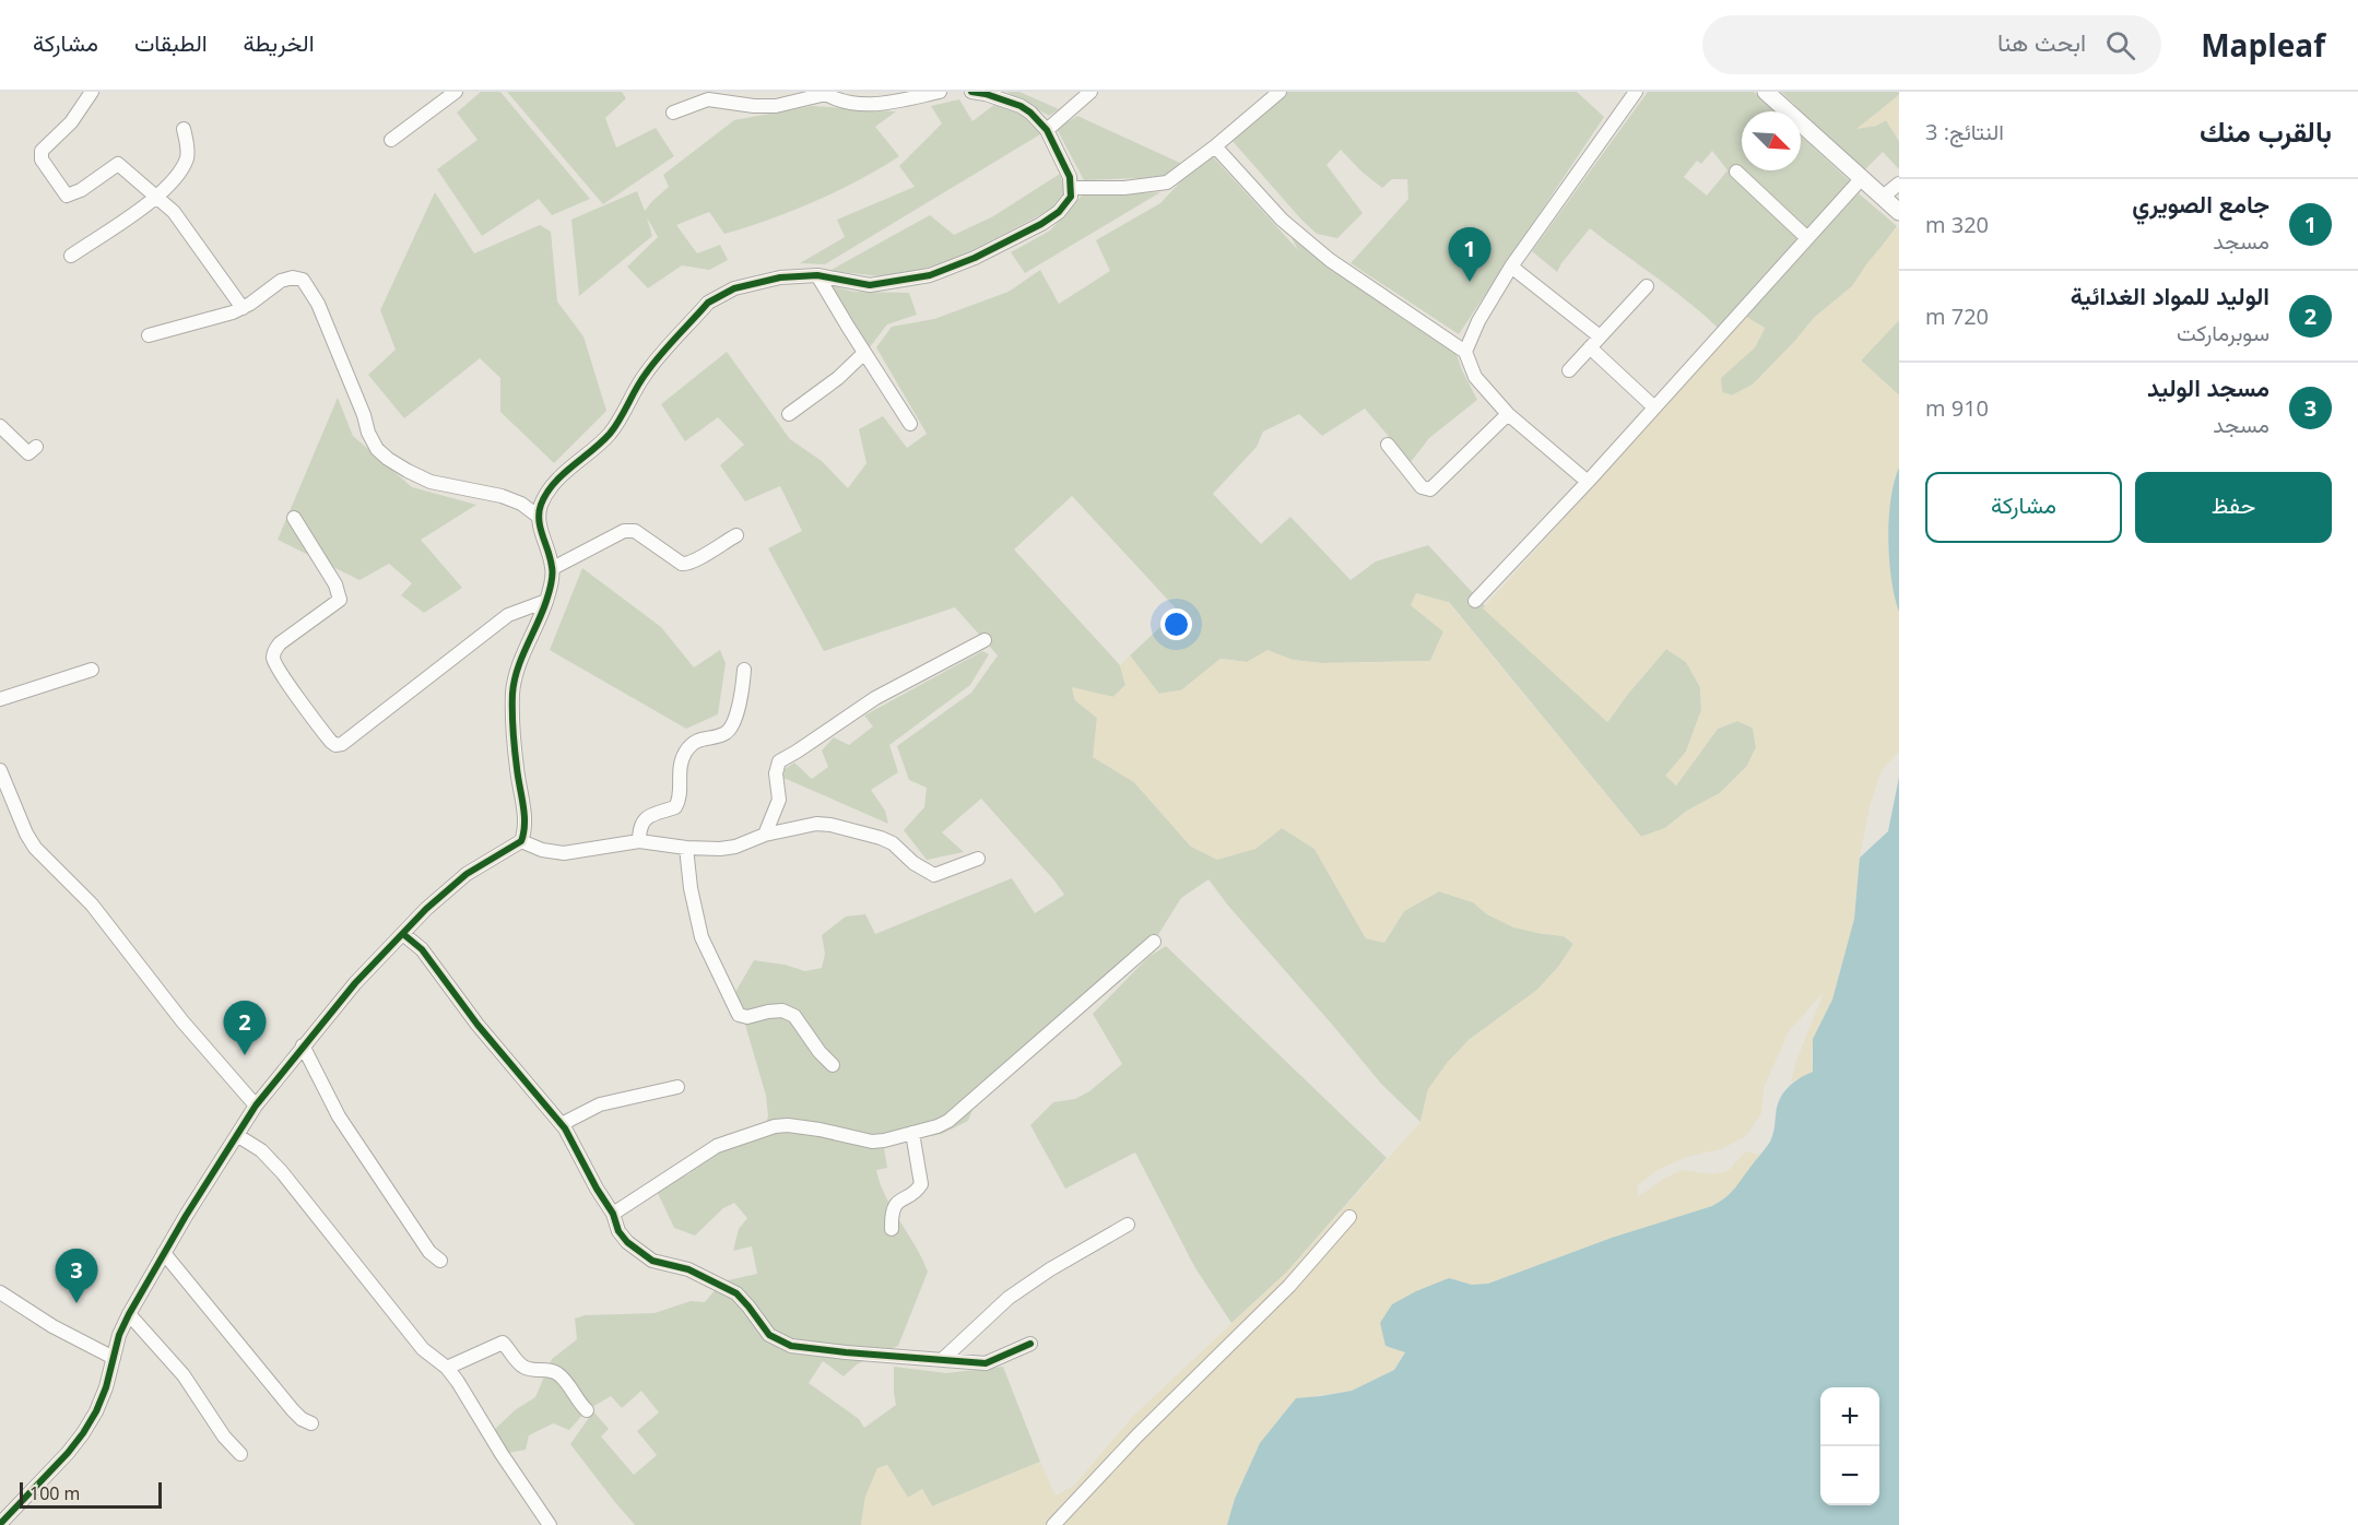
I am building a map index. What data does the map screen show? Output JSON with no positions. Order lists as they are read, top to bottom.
{
  "scale_bar": "100 m",
  "north": "bottom right",
  "page": {
    "header": "Mapleaf",
    "search": "ابحث هنا",
    "nav": ["الخريطة", "الطبقات", "مشاركة"],
    "heading": ["بالقرب منك", "النتائج: 3"],
    "list": [
      {
        "mark": "1",
        "name": "جامع الصويري",
        "note": "مسجد",
        "value": "320 m"
      },
      {
        "mark": "2",
        "name": "الوليد للمواد الغدائية",
        "note": "سوبرماركت",
        "value": "720 m"
      },
      {
        "mark": "3",
        "name": "مسجد الوليد",
        "note": "مسجد",
        "value": "910 m"
      }
    ],
    "pins": ["1", "2", "3"],
    "buttons": ["حفظ", "مشاركة"],
    "map_buttons": ["+", "−"],
    "scale": "100 m"
  }
}
